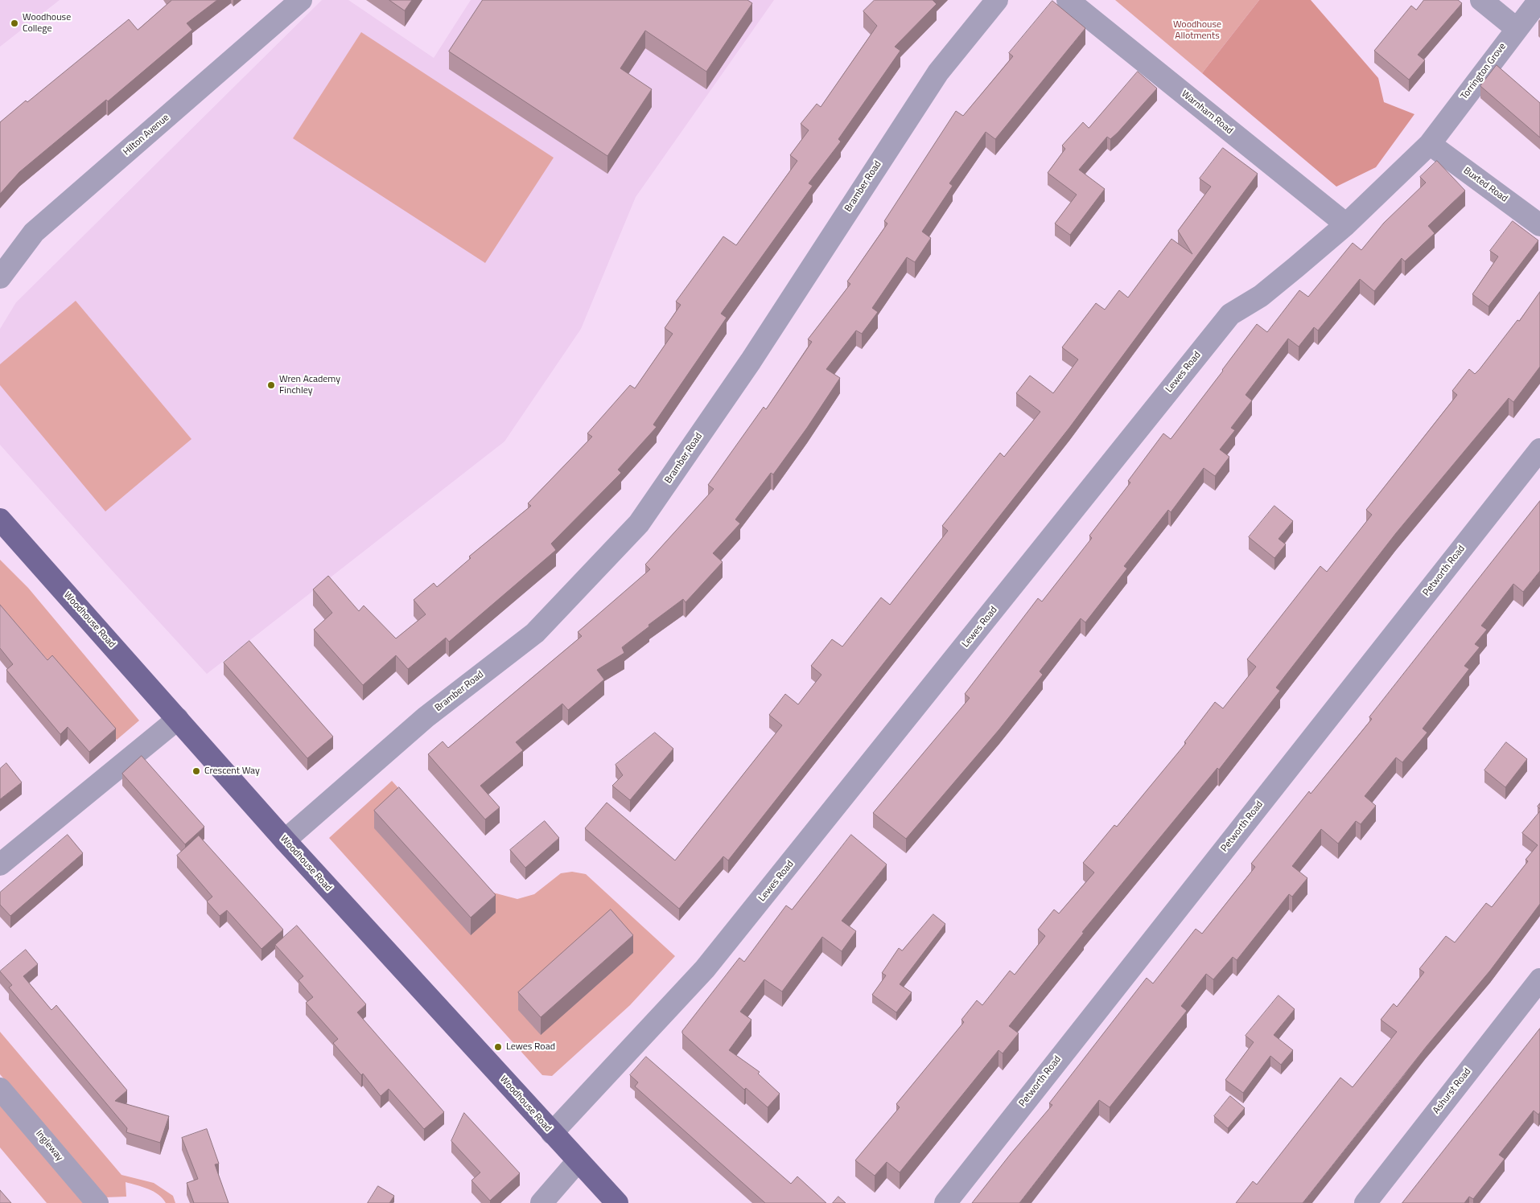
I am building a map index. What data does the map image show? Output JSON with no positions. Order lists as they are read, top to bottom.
{
  "streets": {
    "main road": ["Woodhouse Road"],
    "street": [
      "Torrington Grove",
      "Warnham Road",
      "Hilton Avenue",
      "Buxted Road",
      "Bramber Road",
      "Lewes Road",
      "Petworth Road",
      "Ashurst Road",
      "Ingleway"
    ]
  },
  "crossings": [
    ["Torrington Grove", "Buxted Road"],
    ["Torrington Grove", "Lewes Road"],
    ["Warnham Road", "Lewes Road"],
    ["Buxted Road", "Lewes Road"],
    ["Bramber Road", "Woodhouse Road"],
    ["Lewes Road", "Woodhouse Road"]
  ],
  "parks": ["Woodhouse Allotments"],
  "places": [
    "Woodhouse College",
    "Wren Academy Finchley",
    "Crescent Way",
    "Lewes Road"
  ]
}
